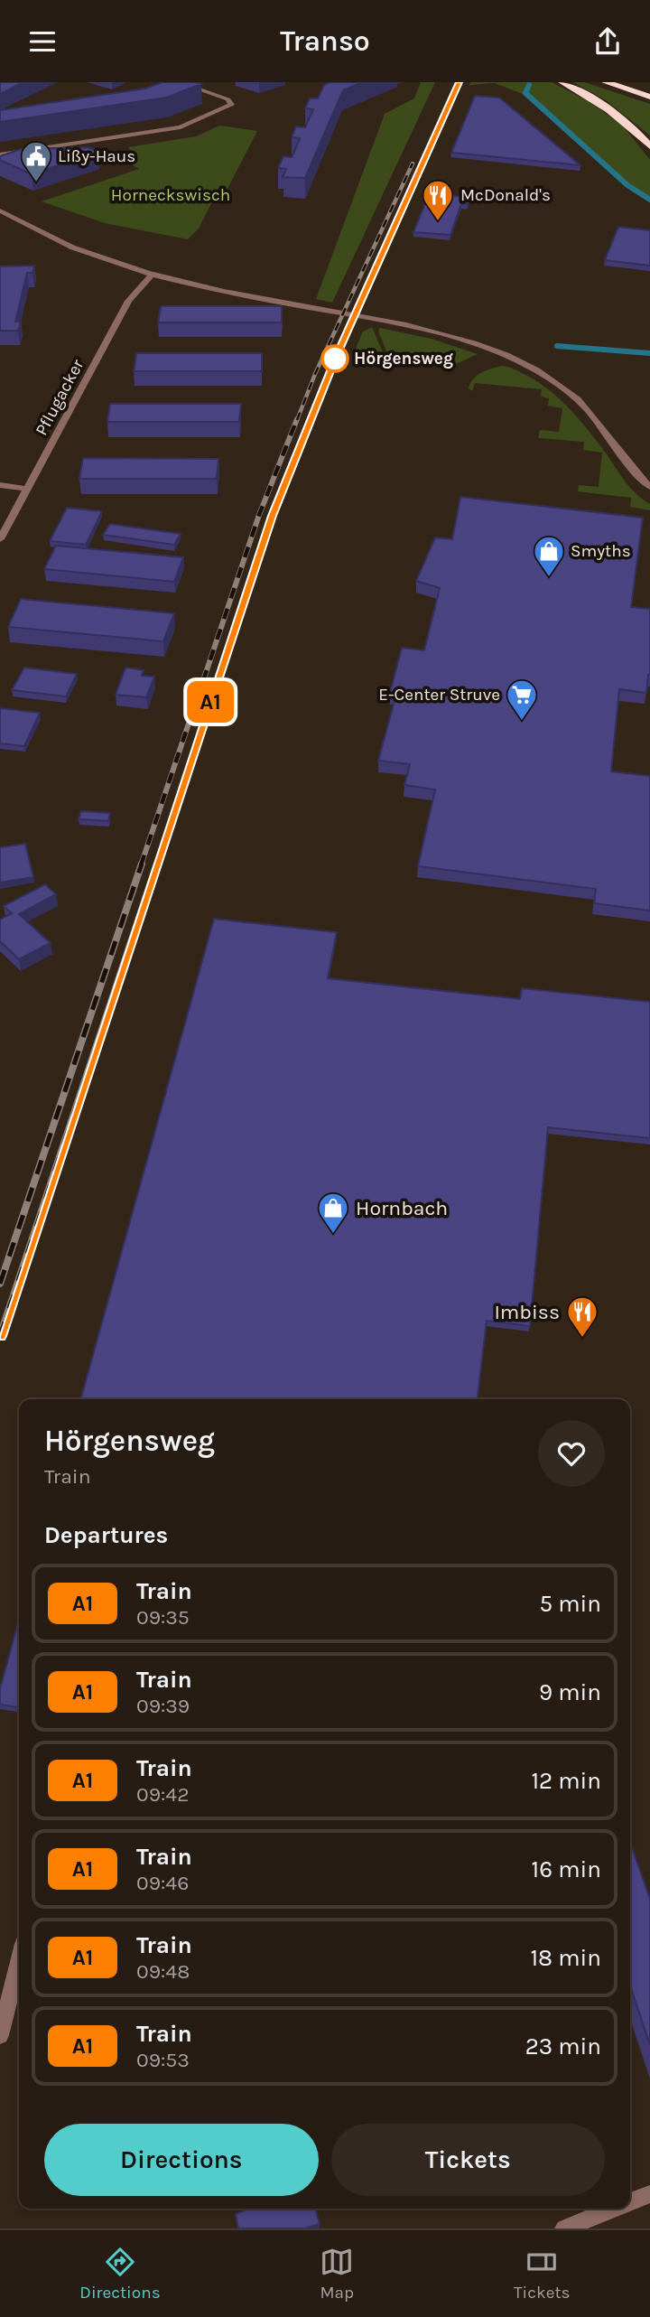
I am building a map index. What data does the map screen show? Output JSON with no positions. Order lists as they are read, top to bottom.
{
  "streets": {
    "street": ["Pflugacker"]
  },
  "parks": ["Horneckswisch"],
  "places": {
    "public building": ["Lißy-Haus"],
    "restaurant": ["McDonald's", "Imbiss"],
    "other": ["Hörgensweg"],
    "shop": ["Smyths", "Hornbach"],
    "supermarket": ["E-Center Struve"]
  },
  "page": {
    "header": "Transo",
    "on_map": "A1",
    "heading": [
      ["Hörgensweg", "Train"],
      "Departures"
    ],
    "list": [
      {
        "mark": "A1",
        "name": "Train",
        "note": "09:35",
        "value": "5 min"
      },
      {
        "mark": "A1",
        "name": "Train",
        "note": "09:39",
        "value": "9 min"
      },
      {
        "mark": "A1",
        "name": "Train",
        "note": "09:42",
        "value": "12 min"
      },
      {
        "mark": "A1",
        "name": "Train",
        "note": "09:46",
        "value": "16 min"
      },
      {
        "mark": "A1",
        "name": "Train",
        "note": "09:48",
        "value": "18 min"
      },
      {
        "mark": "A1",
        "name": "Train",
        "note": "09:53",
        "value": "23 min"
      }
    ],
    "buttons": ["Directions", "Tickets"],
    "tabs": ["Directions", "Map", "Tickets"]
  }
}
